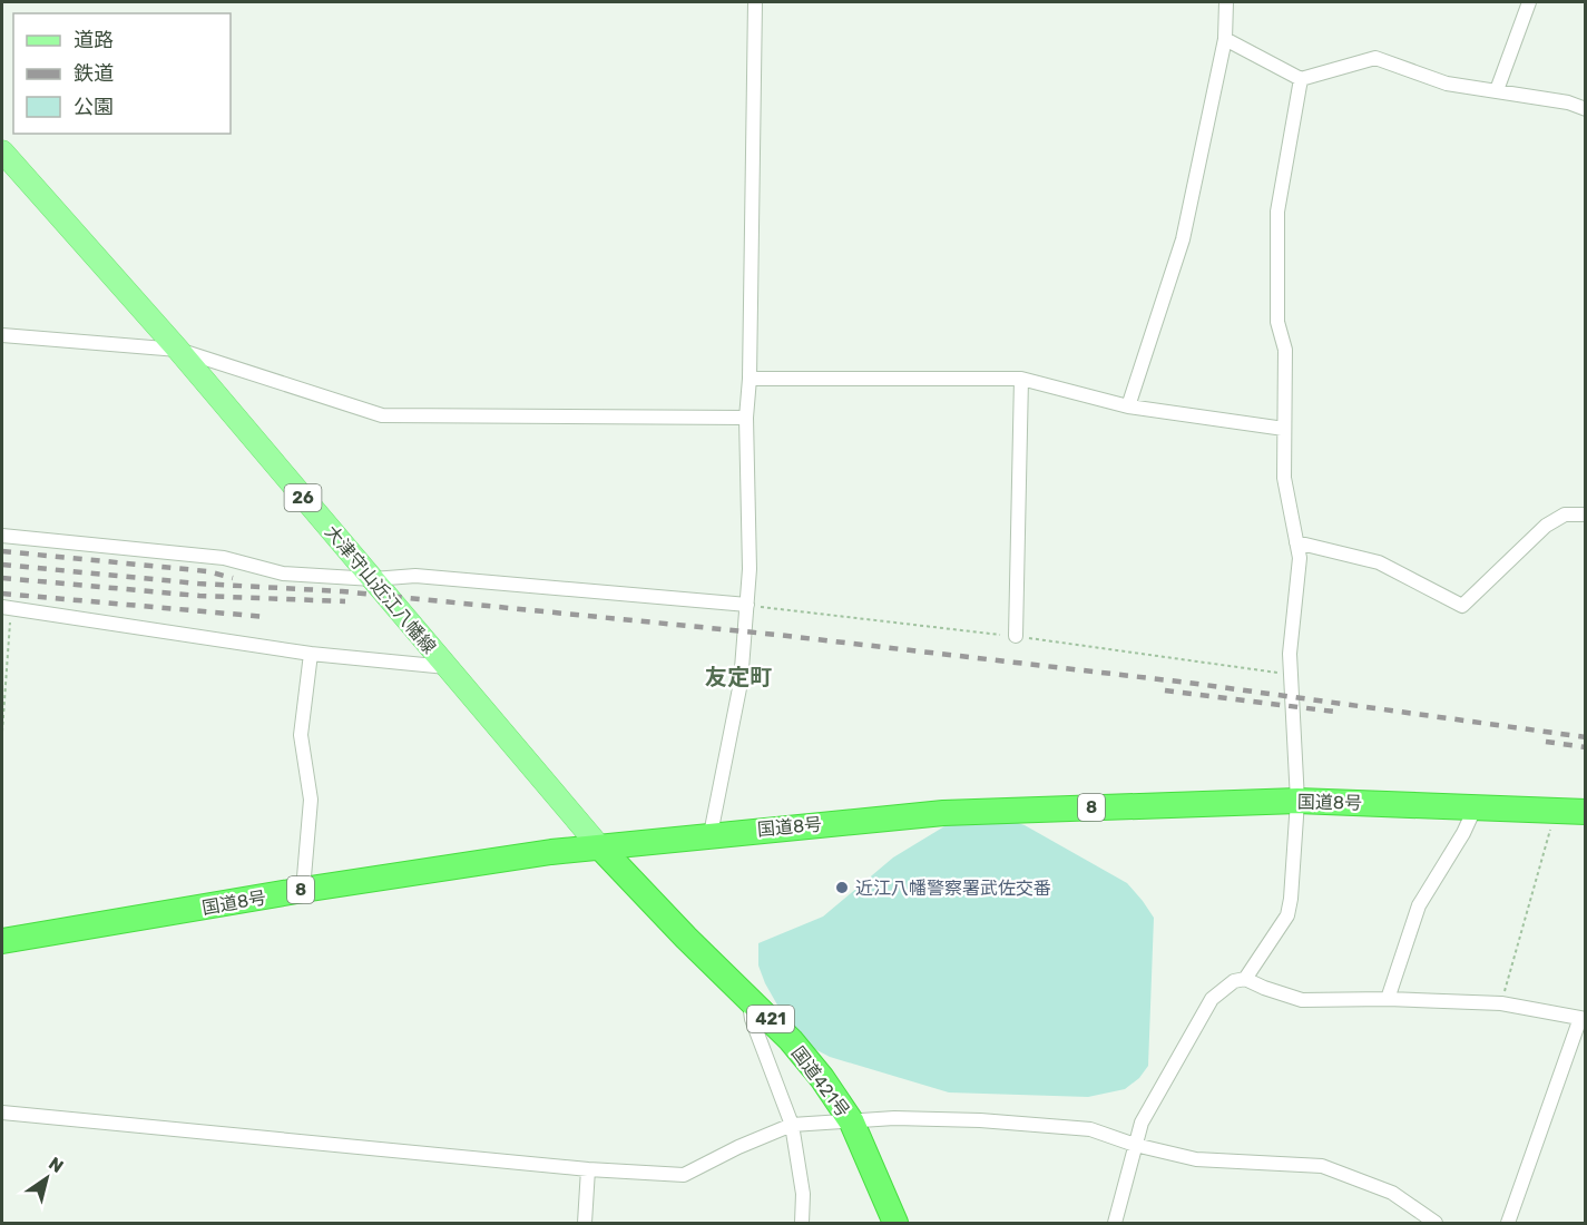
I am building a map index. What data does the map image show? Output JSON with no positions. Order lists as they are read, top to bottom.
{
  "streets": {
    "highway": [
      "国道8号",
      "8",
      "421",
      "国道421号"
    ],
    "main road": ["26", "大津守山近江八幡線"]
  },
  "crossings": [
    ["大津守山近江八幡線", "国道8号"],
    ["大津守山近江八幡線", "国道421号"],
    ["国道8号", "国道421号"]
  ],
  "districts": ["友定町"],
  "places": ["近江八幡警察署武佐交番"],
  "legend": ["道路", "鉄道", "公園"],
  "north": "top right"
}
